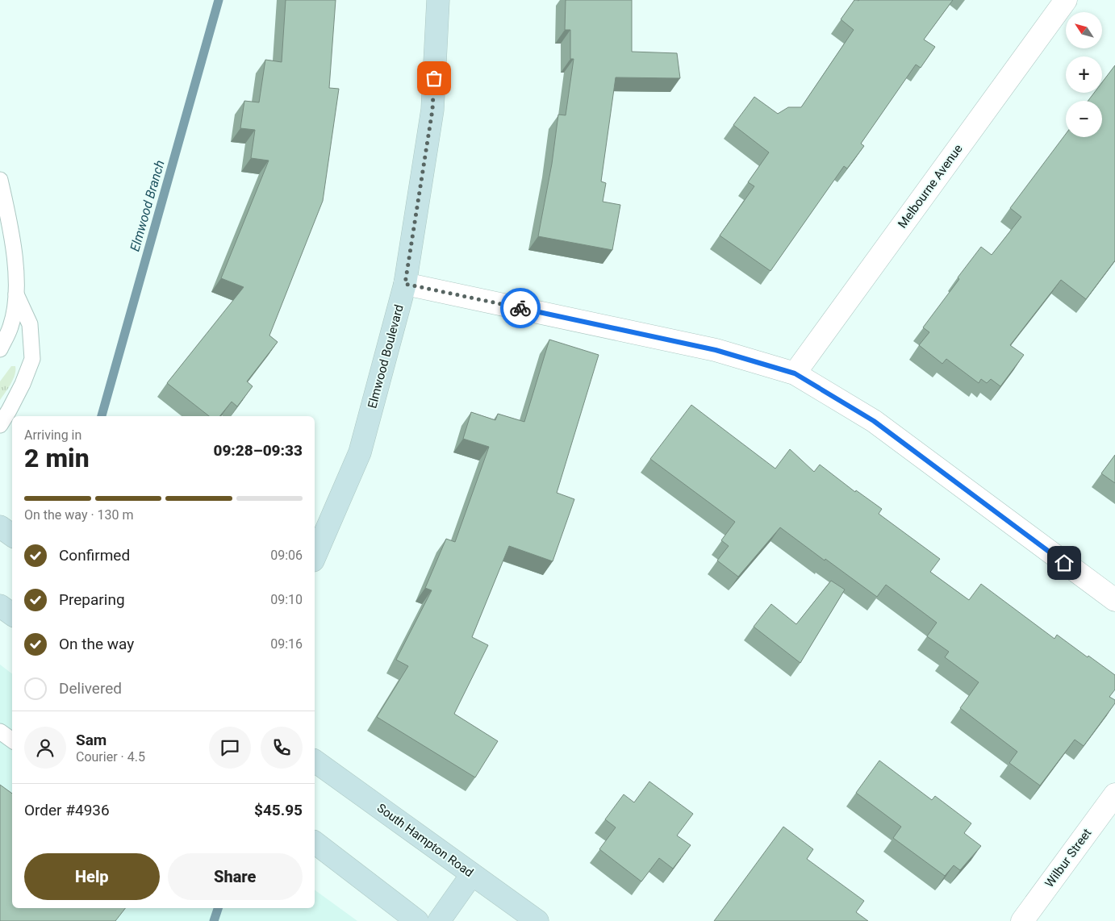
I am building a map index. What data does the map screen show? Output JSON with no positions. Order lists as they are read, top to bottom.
{
  "streets": {
    "street": [
      "Melbourne Avenue",
      "Elmwood Boulevard",
      "South Hampton Road",
      "Wilbur Street"
    ]
  },
  "water": ["Elmwood Branch"],
  "north": "top left",
  "page": {
    "map_buttons": ["+", "−"],
    "heading": ["2 min", "Arriving in", "09:28–09:33"],
    "panel": [
      "Sam",
      "Courier · 4.5",
      "Order #4936",
      "$45.95"
    ],
    "bar": "On the way · 130 m",
    "list": [
      ["Confirmed", "09:06"],
      ["Preparing", "09:10"],
      ["On the way", "09:16"],
      "Delivered"
    ],
    "buttons": ["Help", "Share"]
  }
}
